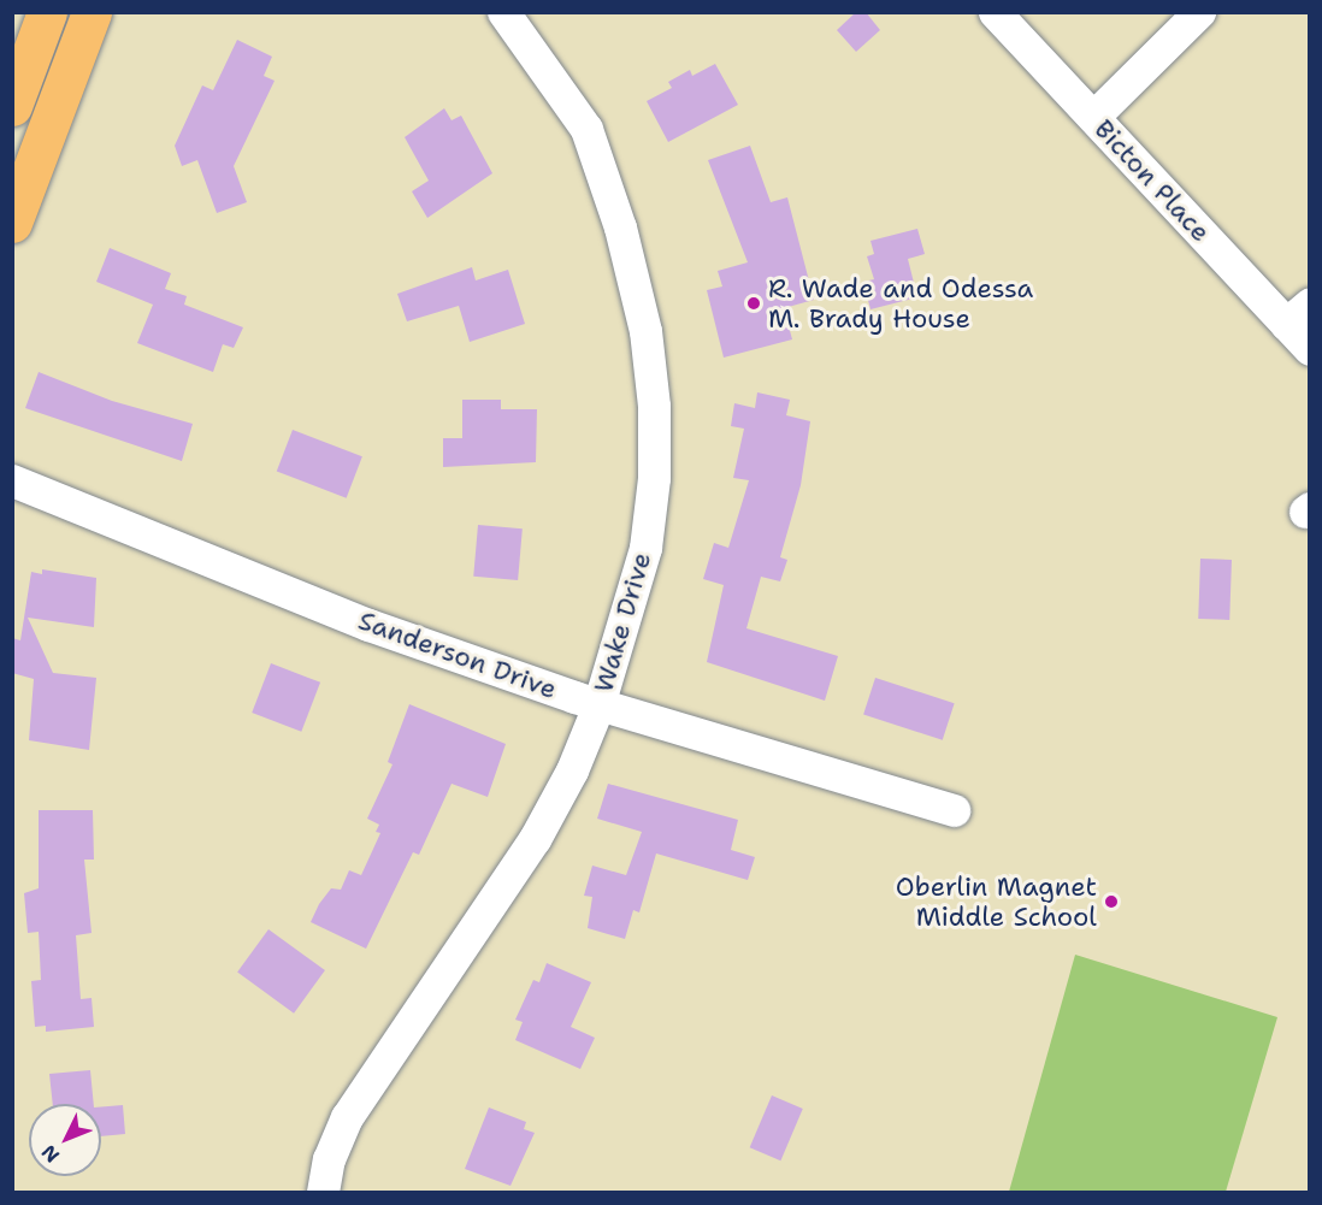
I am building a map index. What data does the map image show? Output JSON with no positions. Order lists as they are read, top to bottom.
{
  "streets": {
    "street": ["Bicton Place", "Wake Drive", "Sanderson Drive"]
  },
  "crossings": [
    ["Wake Drive", "Sanderson Drive"]
  ],
  "places": ["R. Wade and Odessa M. Brady House", "Oberlin Magnet Middle School"],
  "north": "bottom left"
}
